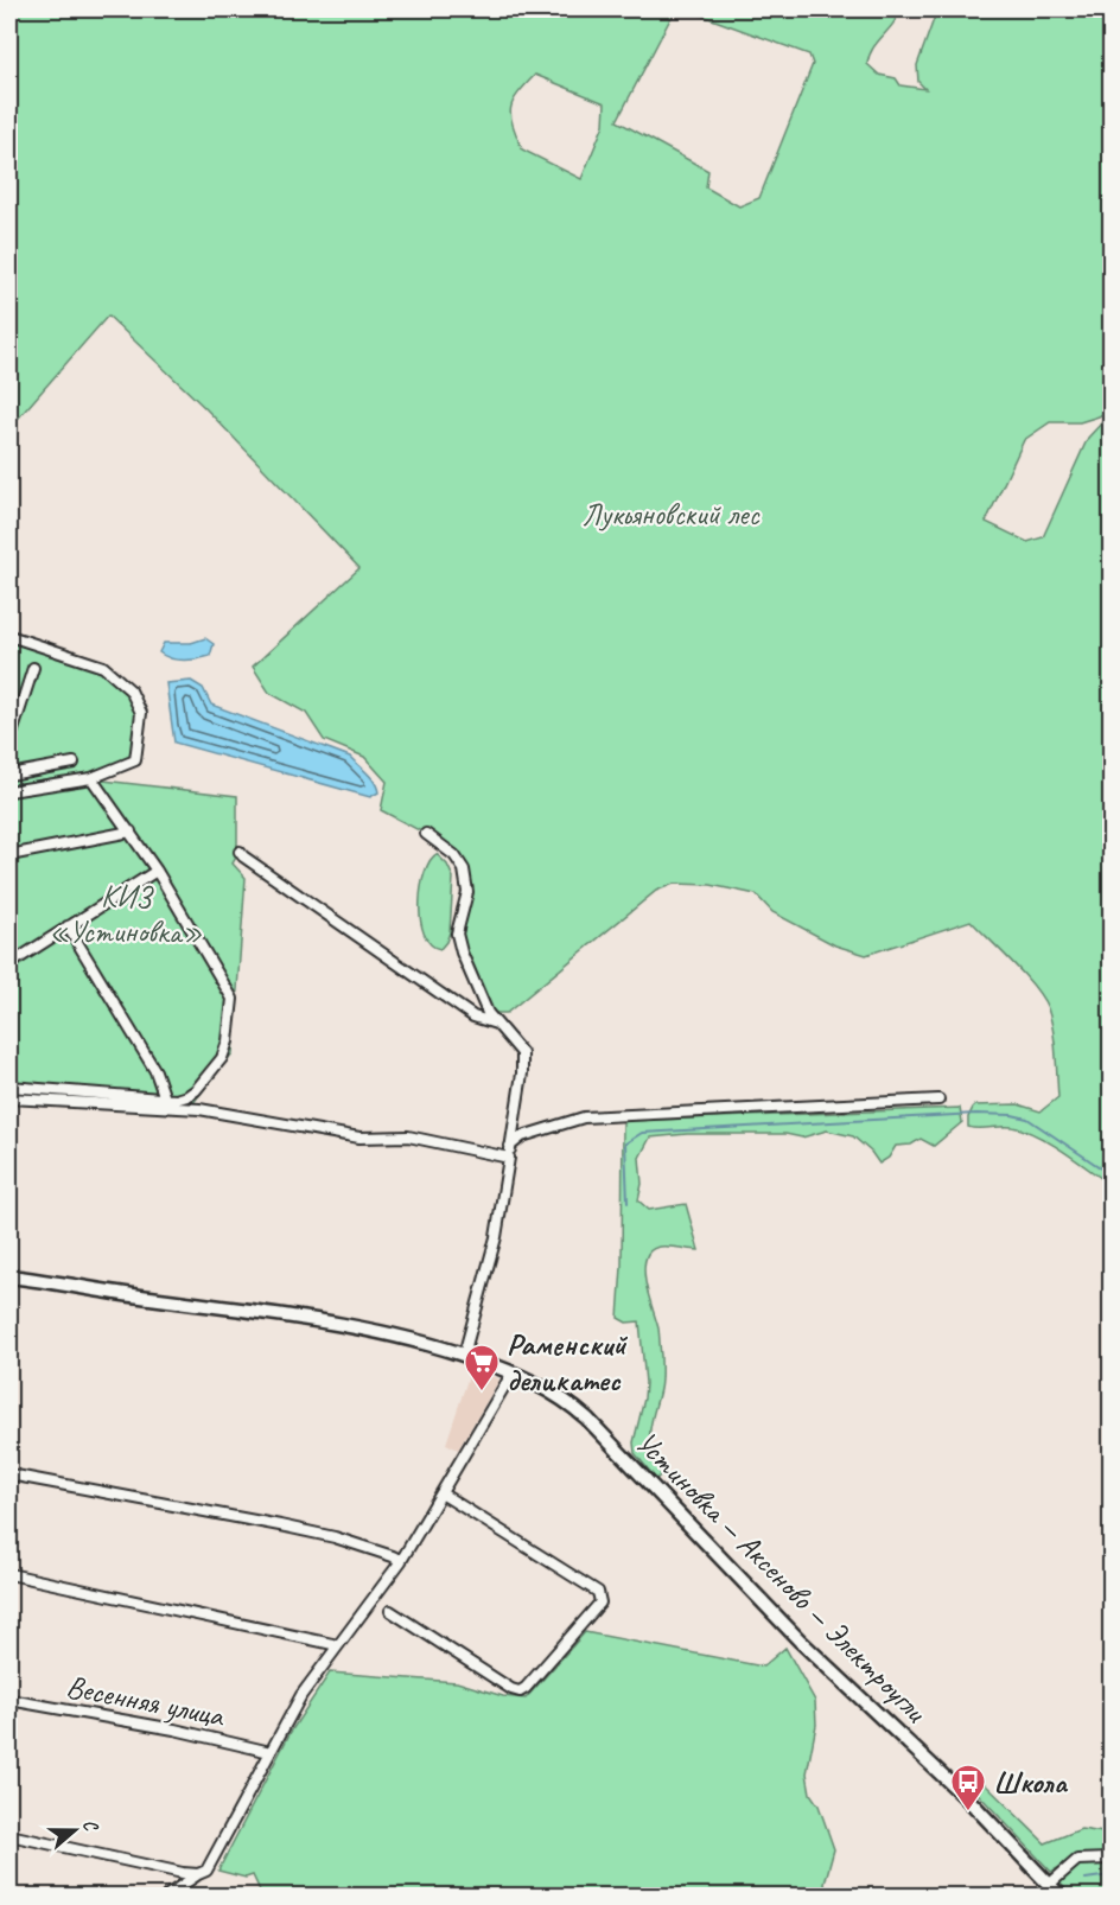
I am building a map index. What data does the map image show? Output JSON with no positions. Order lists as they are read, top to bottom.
{
  "streets": {
    "main road": ["Устиновка — Аксеново — Электроугли"],
    "street": ["Весенняя улица"]
  },
  "parks": ["Лукьяновский лес", "КИЗ «Устиновка»"],
  "places": {
    "supermarket": ["Раменский деликатес"],
    "bus stop": ["Школа"]
  },
  "north": "right"
}
